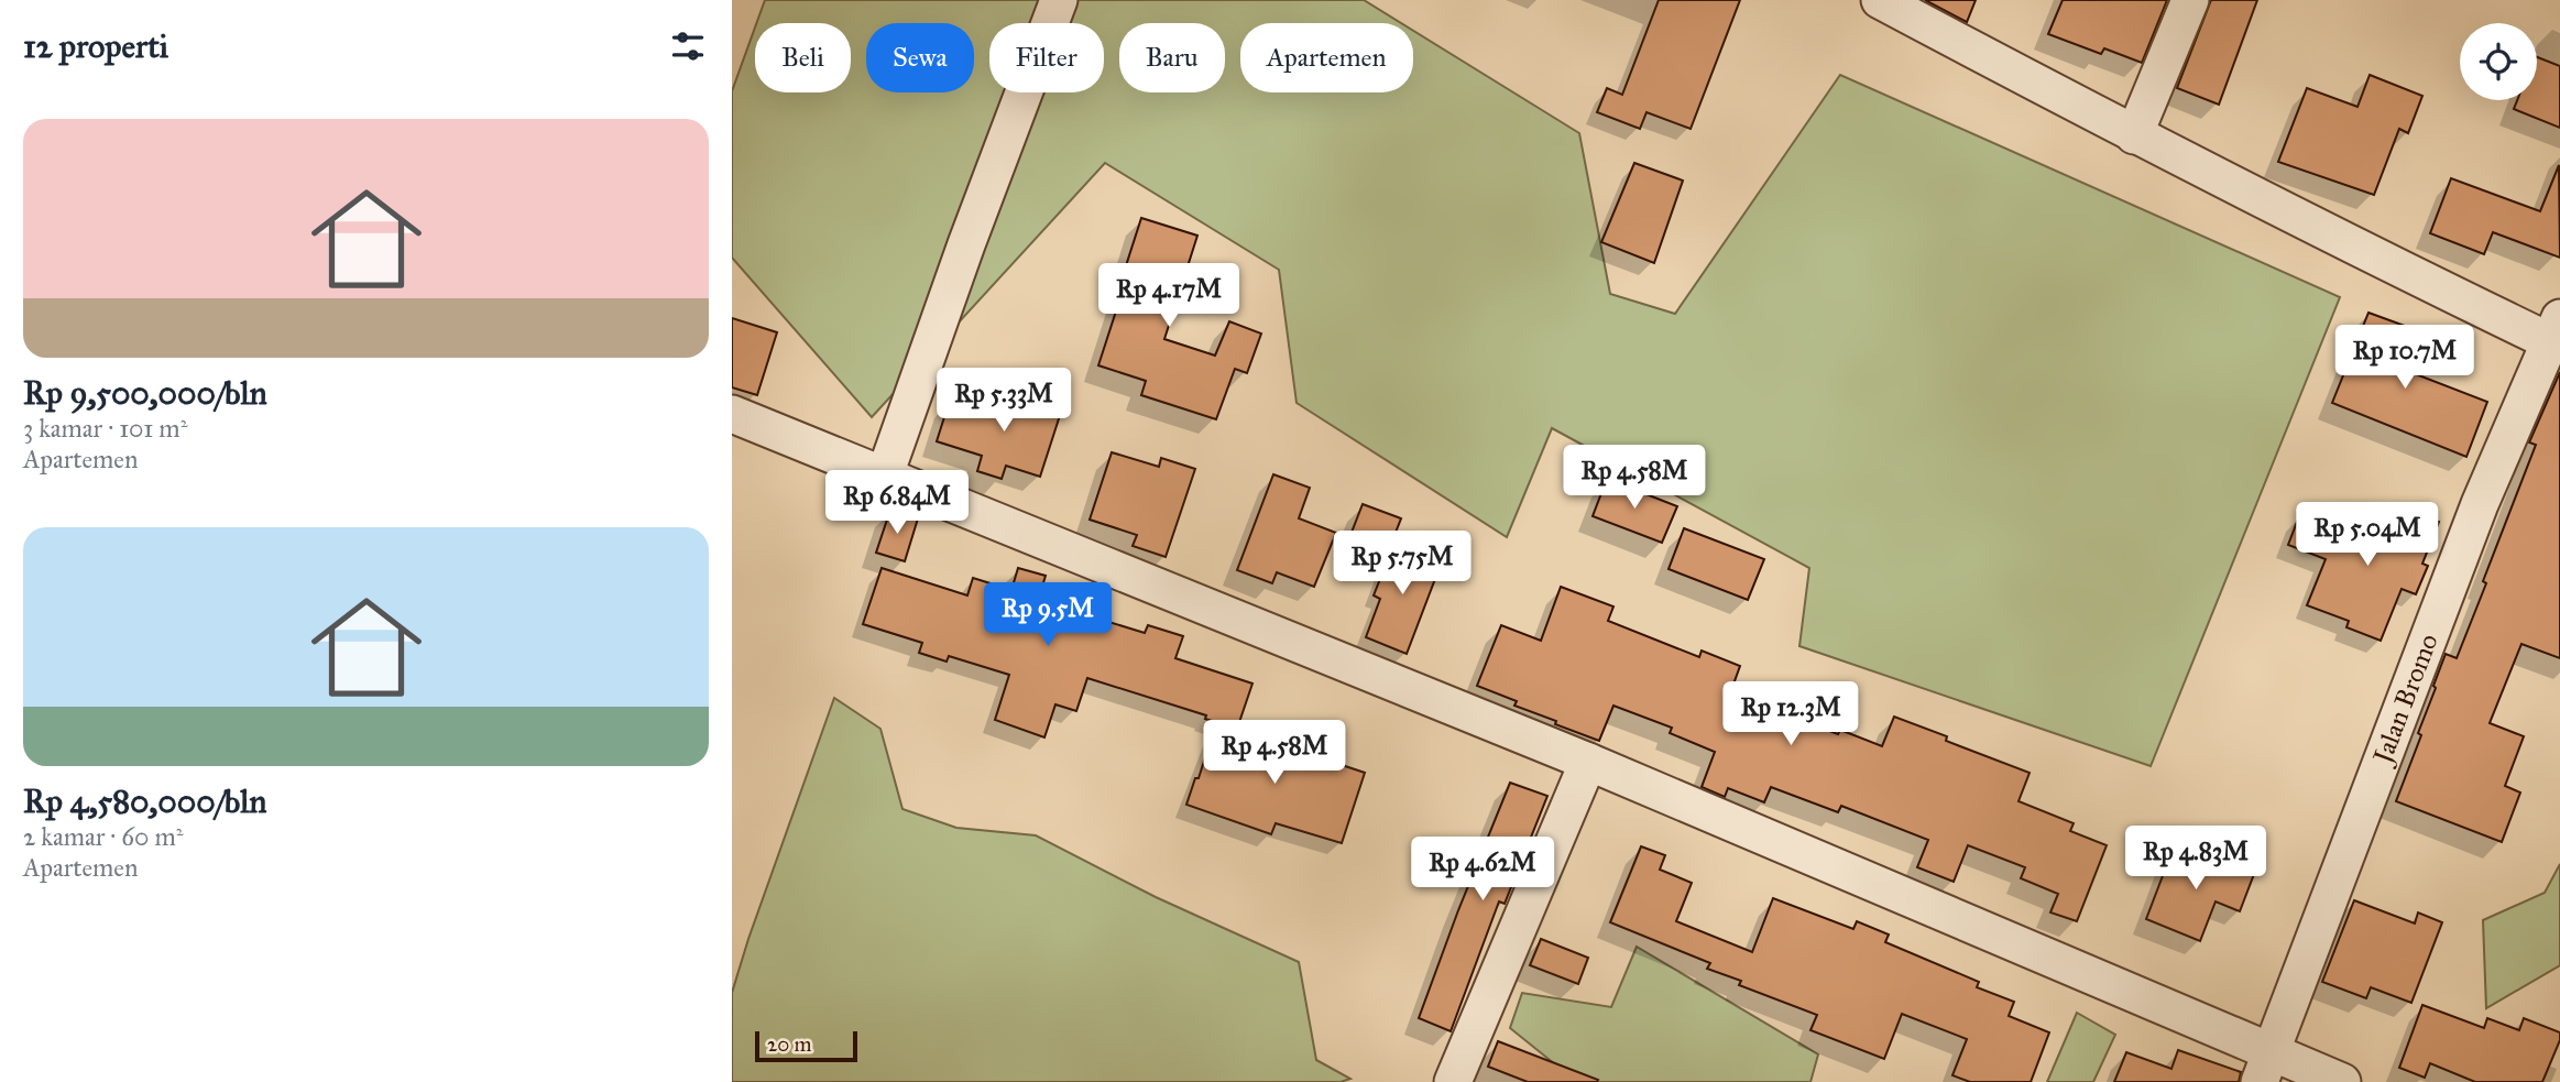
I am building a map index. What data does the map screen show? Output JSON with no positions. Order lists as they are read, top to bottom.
{
  "streets": {
    "street": ["Jalan Bromo"]
  },
  "scale_bar": "20 m",
  "page": {
    "heading": "12 properti",
    "chip": [
      "Beli",
      "Sewa",
      "Filter",
      "Baru",
      "Apartemen"
    ],
    "list": [
      {
        "name": "Rp 9,500,000/bln",
        "note": "3 kamar · 101 m² · Apartemen"
      },
      {
        "name": "Rp 4,580,000/bln",
        "note": "2 kamar · 60 m² · Apartemen"
      }
    ],
    "price": [
      "Rp 4.17M",
      "Rp 10.7M",
      "Rp 5.33M",
      "Rp 4.58M",
      "Rp 6.84M",
      "Rp 5.04M",
      "Rp 5.75M",
      "Rp 9.5M",
      "Rp 12.3M",
      "Rp 4.58M",
      "Rp 4.83M",
      "Rp 4.62M"
    ],
    "scale": "20 m"
  }
}
